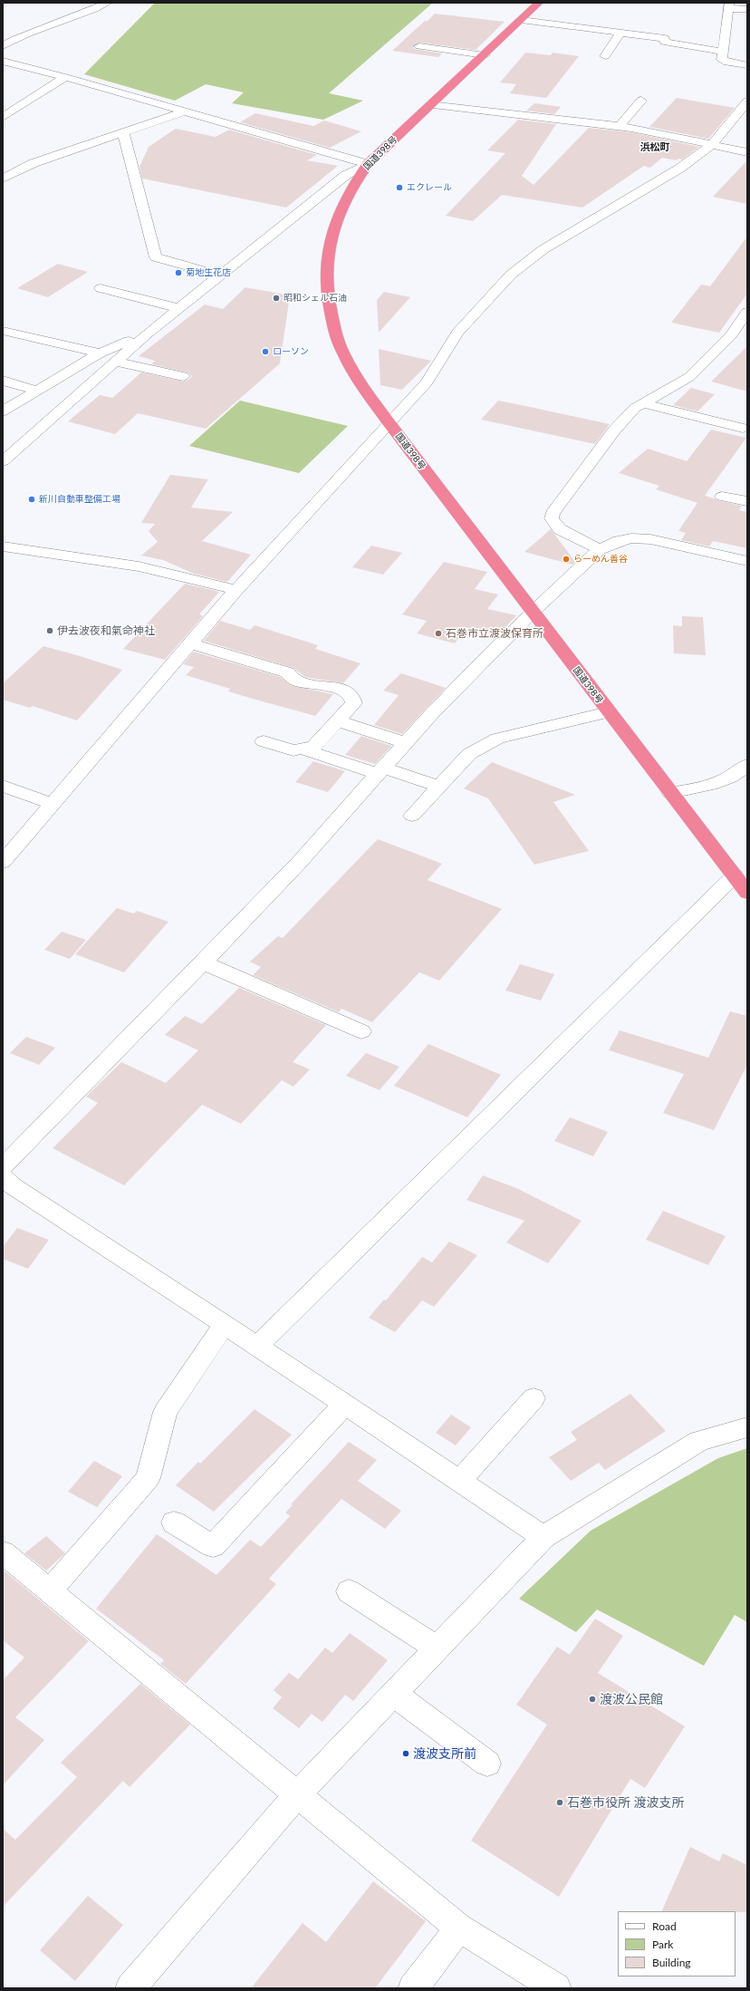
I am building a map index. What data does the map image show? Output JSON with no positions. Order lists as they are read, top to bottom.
{
  "streets": {
    "highway": ["国道398号"]
  },
  "districts": ["浜松町"],
  "places": [
    "エクレール",
    "菊地生花店",
    "昭和シェル石油",
    "ローソン",
    "新川自動車整備工場",
    "らーめん善谷",
    "伊去波夜和氣命神社",
    "石巻市立渡波保育所",
    "渡波公民館",
    "渡波支所前",
    "石巻市役所 渡波支所"
  ],
  "legend": ["Road", "Park", "Building"]
}
